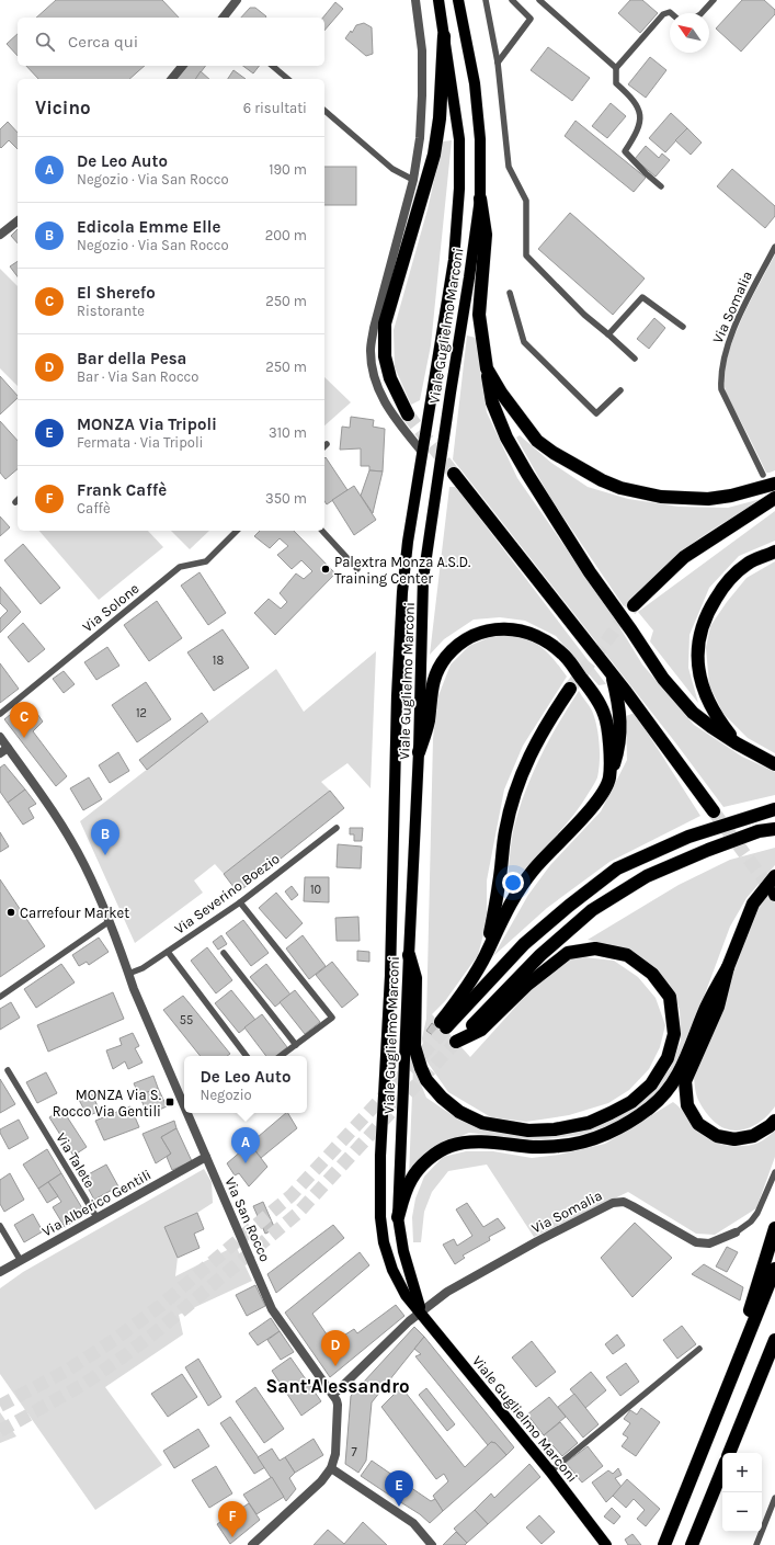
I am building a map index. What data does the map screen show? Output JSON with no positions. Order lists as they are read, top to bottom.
{
  "streets": {
    "main road": ["Viale Guglielmo Marconi"],
    "street": ["Via Somalia", "Via Alberico Gentili", "Via San Rocco"],
    "lane": ["Via Solone", "Via Severino Boezio", "Via Talete"]
  },
  "crossings": [
    ["Via Somalia", "Viale Guglielmo Marconi"],
    ["Via Somalia", "Via San Rocco"],
    ["Via Severino Boezio", "Via San Rocco"],
    ["Via Talete", "Via Alberico Gentili"],
    ["Via Alberico Gentili", "Via San Rocco"]
  ],
  "districts": ["Sant'Alessandro"],
  "places": {
    "other": ["Palextra Monza A.S.D. Training Center", "Carrefour Market"],
    "transit": ["MONZA Via S. Rocco Via Gentili"]
  },
  "house_numbers": [
    "18",
    "12",
    "10",
    "55",
    "7"
  ],
  "north": "top left",
  "page": {
    "search": "Cerca qui",
    "heading": ["Vicino", "6 risultati"],
    "list": [
      {
        "mark": "A",
        "name": "De Leo Auto",
        "note": "Negozio · Via San Rocco",
        "value": "190 m"
      },
      {
        "mark": "B",
        "name": "Edicola Emme Elle",
        "note": "Negozio · Via San Rocco",
        "value": "200 m"
      },
      {
        "mark": "C",
        "name": "El Sherefo",
        "note": "Ristorante",
        "value": "250 m"
      },
      {
        "mark": "D",
        "name": "Bar della Pesa",
        "note": "Bar · Via San Rocco",
        "value": "250 m"
      },
      {
        "mark": "E",
        "name": "MONZA Via Tripoli",
        "note": "Fermata · Via Tripoli",
        "value": "310 m"
      },
      {
        "mark": "F",
        "name": "Frank Caffè",
        "note": "Caffè",
        "value": "350 m"
      }
    ],
    "pins": [
      "C",
      "B",
      "A",
      "D",
      "E",
      "F"
    ],
    "popup": ["De Leo Auto", "Negozio"],
    "map_buttons": ["+", "−"]
  }
}
